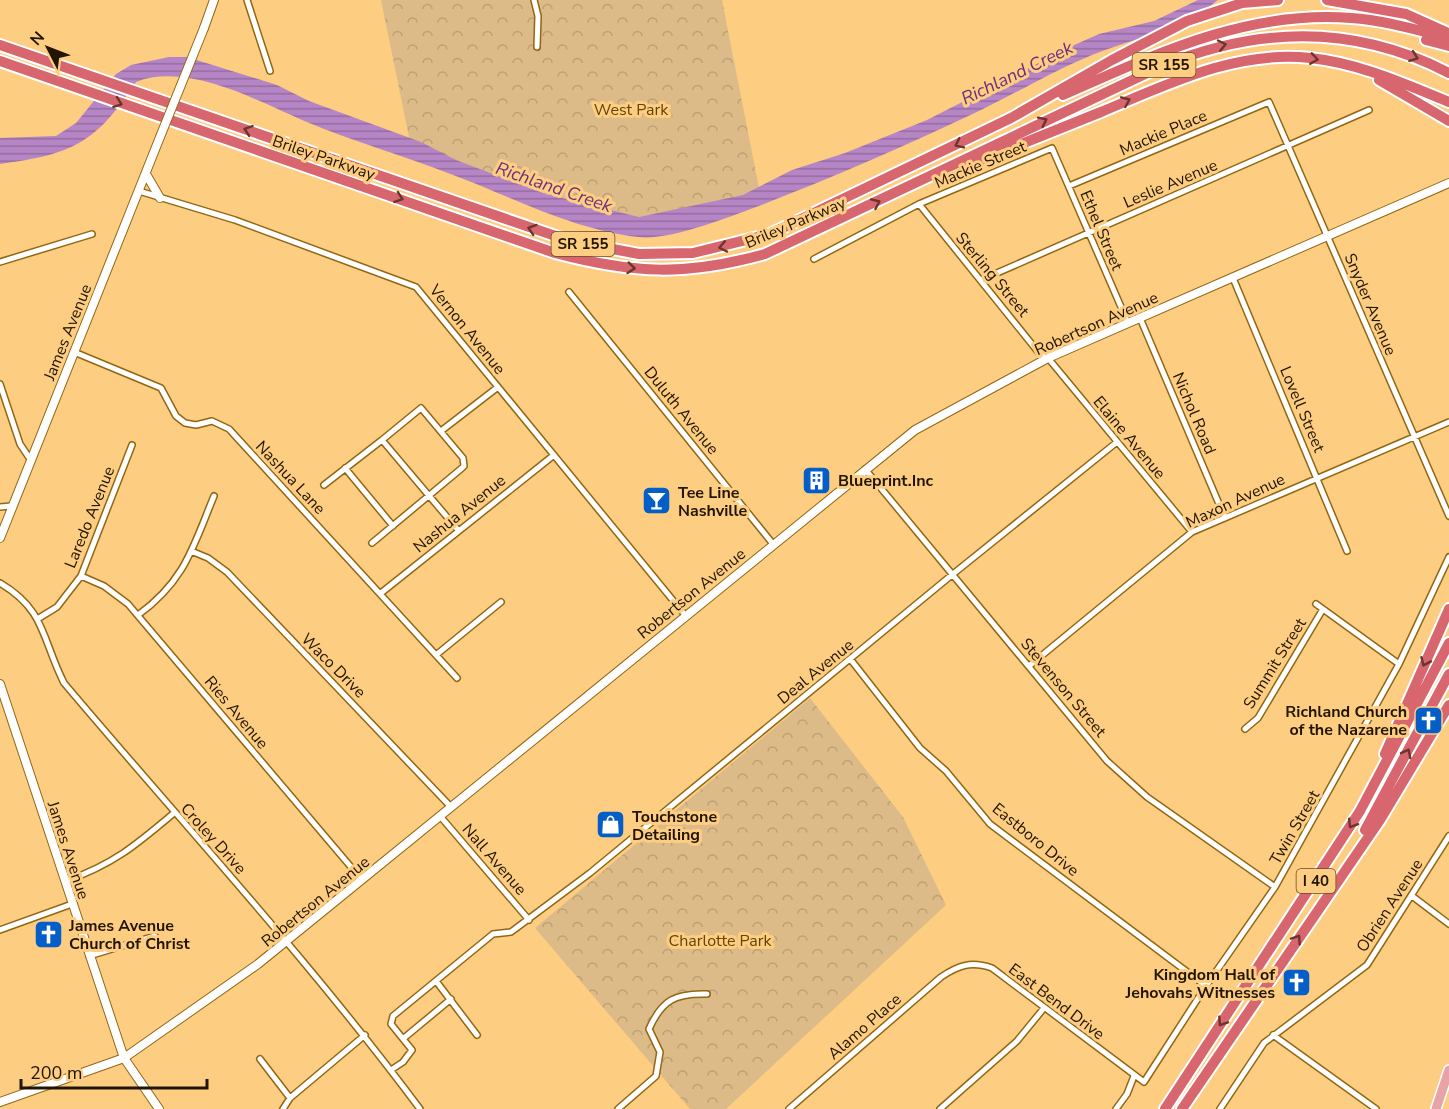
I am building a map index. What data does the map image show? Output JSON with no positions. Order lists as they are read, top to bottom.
{
  "streets": {
    "highway": ["SR 155", "Briley Parkway", "I 40"],
    "street": [
      "Mackie Place",
      "Mackie Street",
      "Leslie Avenue",
      "Ethel Street",
      "Sterling Street",
      "Snyder Avenue",
      "Robertson Avenue",
      "Vernon Avenue",
      "James Avenue",
      "Lovell Street",
      "Duluth Avenue",
      "Nichol Road",
      "Elaine Avenue",
      "Nashua Lane",
      "Maxon Avenue",
      "Nashua Avenue",
      "Laredo Avenue",
      "Summit Street",
      "Waco Drive",
      "Deal Avenue",
      "Stevenson Street",
      "Ries Avenue",
      "Twin Street",
      "Croley Drive",
      "Eastboro Drive",
      "Nall Avenue",
      "Obrien Avenue",
      "East Bend Drive",
      "Alamo Place"
    ]
  },
  "crossings": [
    ["Mackie Place", "Ethel Street"],
    ["Mackie Place", "Snyder Avenue"],
    ["Mackie Street", "Ethel Street"],
    ["Mackie Street", "Sterling Street"],
    ["Leslie Avenue", "Ethel Street"],
    ["Leslie Avenue", "Sterling Street"],
    ["Leslie Avenue", "Snyder Avenue"],
    ["Ethel Street", "Robertson Avenue"],
    ["Sterling Street", "Robertson Avenue"],
    ["Sterling Street", "Elaine Avenue"],
    ["Snyder Avenue", "Robertson Avenue"],
    ["Snyder Avenue", "Maxon Avenue"],
    ["Robertson Avenue", "Vernon Avenue"],
    ["Robertson Avenue", "James Avenue"],
    ["Robertson Avenue", "Lovell Street"],
    ["Robertson Avenue", "Duluth Avenue"],
    ["Robertson Avenue", "Nichol Road"],
    ["Robertson Avenue", "Elaine Avenue"],
    ["Robertson Avenue", "Waco Drive"],
    ["Robertson Avenue", "Stevenson Street"],
    ["Robertson Avenue", "Ries Avenue"],
    ["Robertson Avenue", "Croley Drive"],
    ["Robertson Avenue", "Nall Avenue"],
    ["Vernon Avenue", "James Avenue"],
    ["Vernon Avenue", "Nashua Avenue"],
    ["James Avenue", "Nashua Lane"],
    ["Lovell Street", "Maxon Avenue"],
    ["Nichol Road", "Maxon Avenue"],
    ["Elaine Avenue", "Maxon Avenue"],
    ["Elaine Avenue", "Deal Avenue"],
    ["Nashua Lane", "Nashua Avenue"],
    ["Maxon Avenue", "Stevenson Street"],
    ["Laredo Avenue", "Ries Avenue"],
    ["Laredo Avenue", "Croley Drive"],
    ["Deal Avenue", "Stevenson Street"],
    ["Deal Avenue", "Eastboro Drive"],
    ["Deal Avenue", "Nall Avenue"],
    ["Stevenson Street", "Twin Street"],
    ["Twin Street", "Eastboro Drive"],
    ["Twin Street", "East Bend Drive"],
    ["East Bend Drive", "Alamo Place"]
  ],
  "water": ["Richland Creek"],
  "parks": ["West Park", "Charlotte Park"],
  "places": {
    "building": ["Blueprint.Inc"],
    "bar": ["Tee Line Nashville"],
    "church": ["Richland Church of the Nazarene", "James Avenue Church of Christ", "Kingdom Hall of Jehovahs Witnesses"],
    "shop": ["Touchstone Detailing"]
  },
  "scale_bar": "200 m",
  "north": "top left"
}
